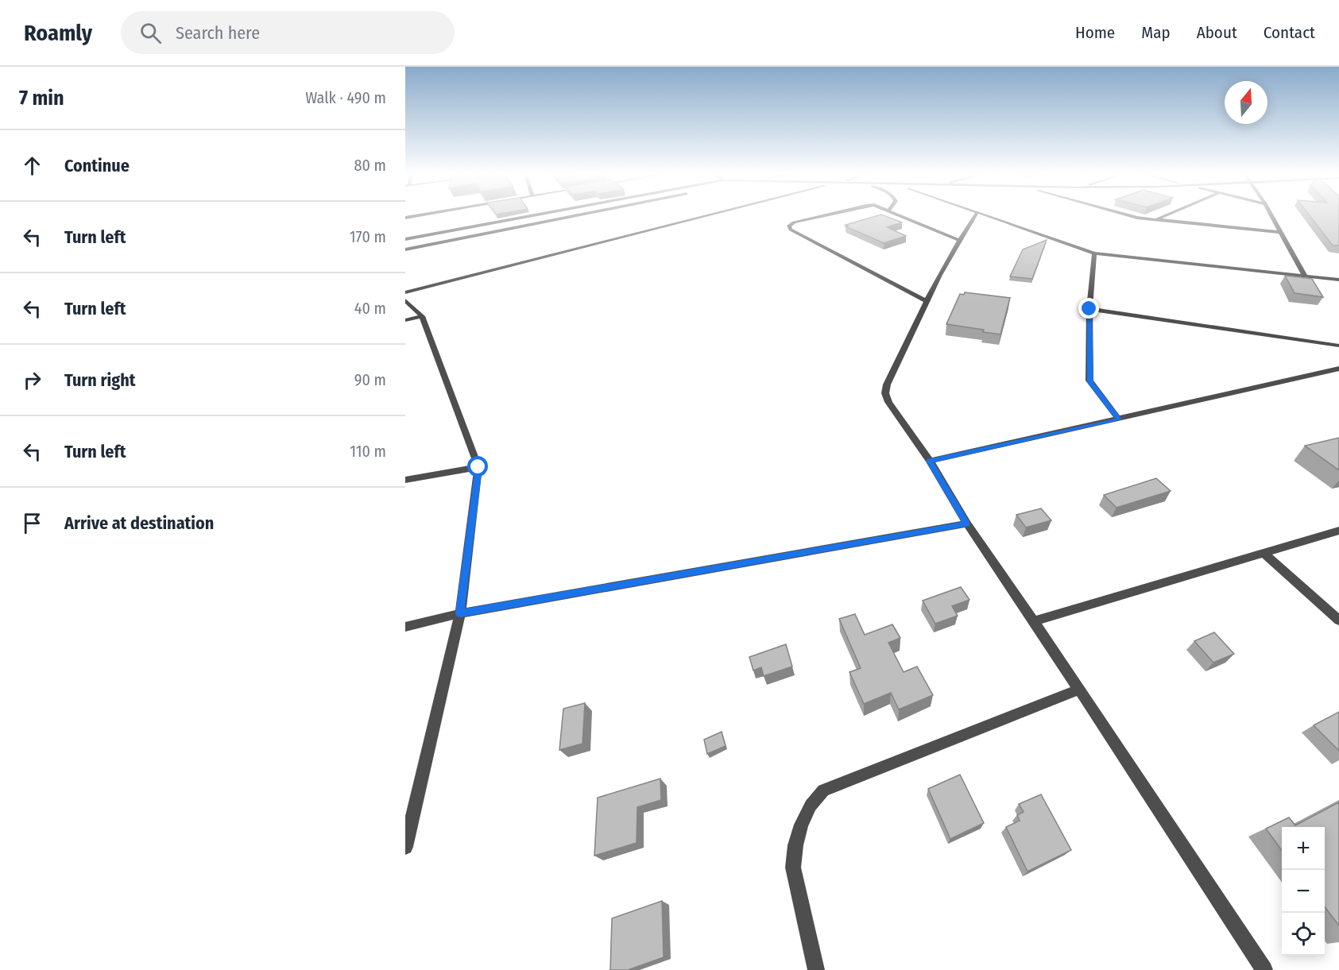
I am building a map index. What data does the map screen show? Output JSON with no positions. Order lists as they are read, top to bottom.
{
  "north": "top",
  "page": {
    "header": "Roamly",
    "search": "Search here",
    "nav": [
      "Home",
      "Map",
      "About",
      "Contact"
    ],
    "heading": ["7 min", "Walk · 490 m"],
    "list": [
      ["Continue", "80 m"],
      ["Turn left", "170 m"],
      ["Turn left", "40 m"],
      ["Turn right", "90 m"],
      ["Turn left", "110 m"],
      "Arrive at destination"
    ],
    "map_buttons": ["+", "−"]
  }
}
